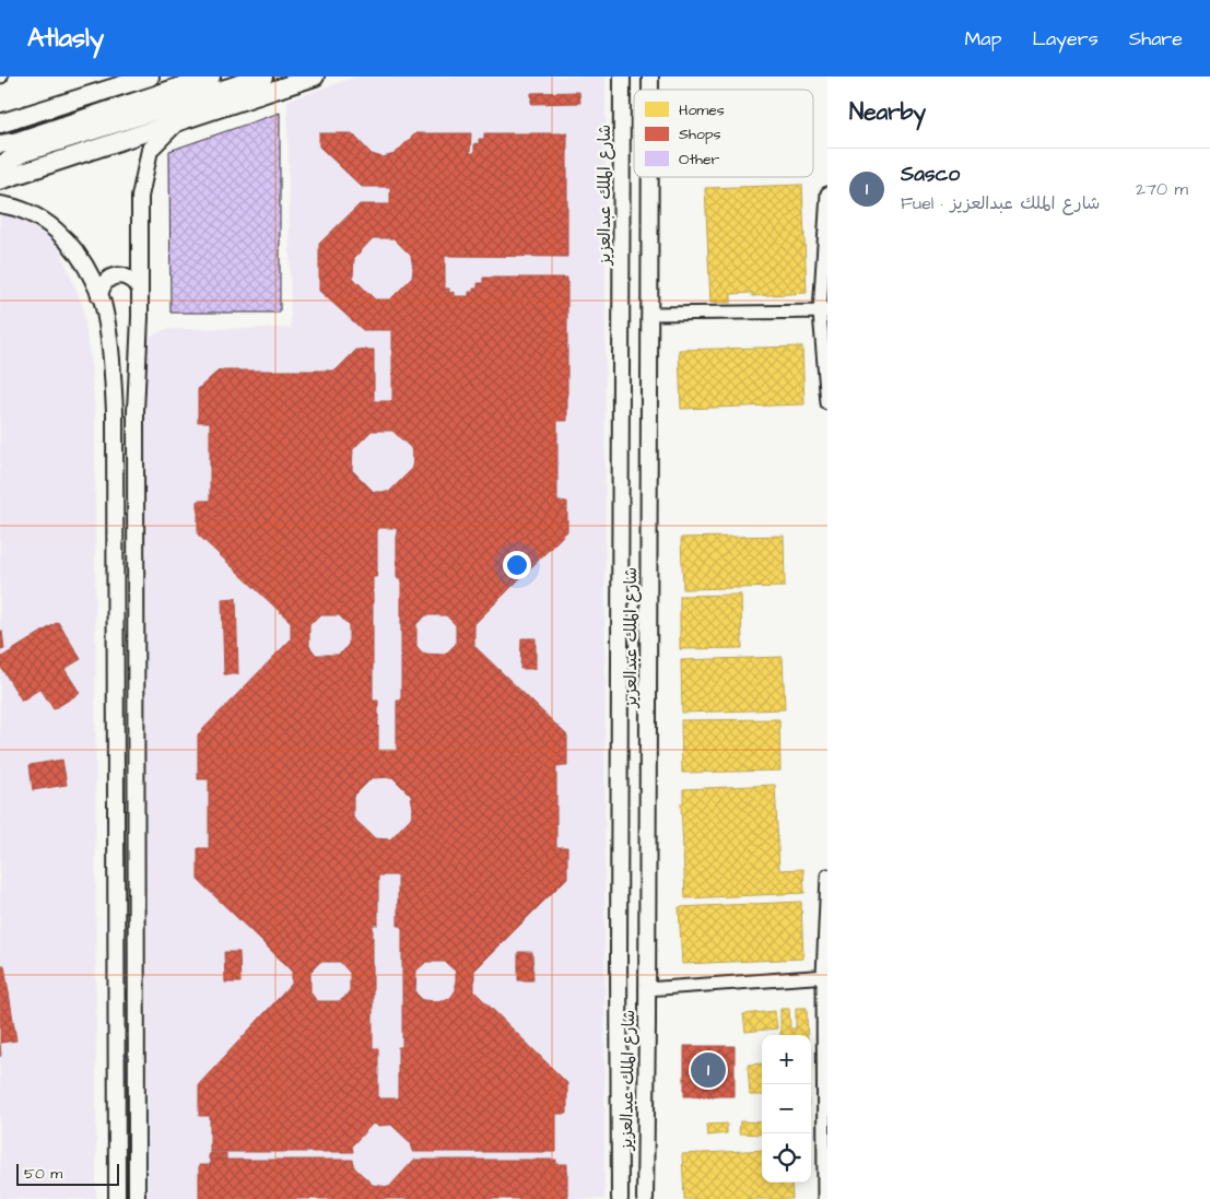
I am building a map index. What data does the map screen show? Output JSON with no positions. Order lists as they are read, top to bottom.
{
  "streets": {
    "street": ["شارع الملك عبدالعزيز"]
  },
  "legend": ["Homes", "Shops", "Other"],
  "scale_bar": "50 m",
  "page": {
    "header": "Atlasly",
    "nav": ["Map", "Layers", "Share"],
    "heading": "Nearby",
    "list": [
      {
        "mark": "1",
        "name": "Sasco",
        "note": "Fuel · شارع الملك عبدالعزيز",
        "value": "270 m"
      }
    ],
    "map_buttons": ["+", "−"],
    "pins": "1",
    "scale": "50 m"
  }
}
